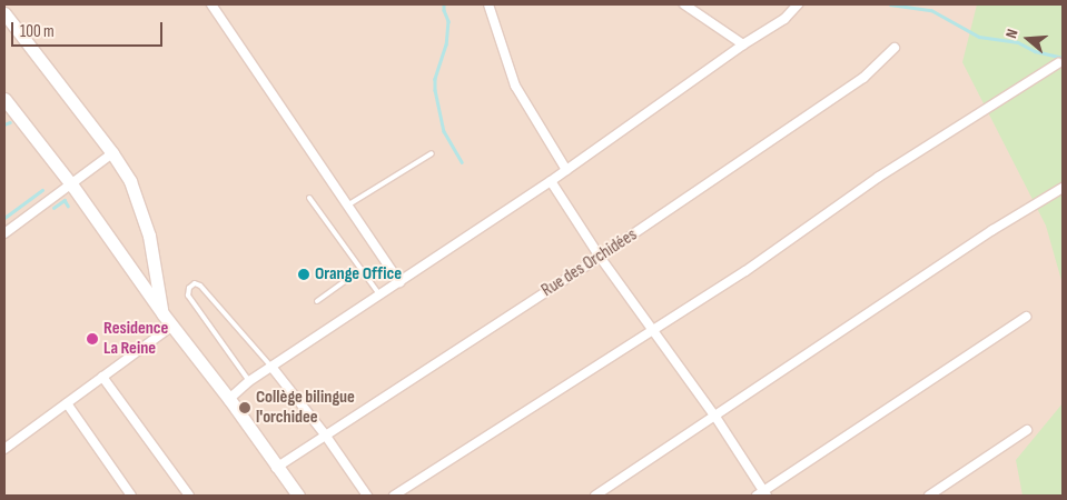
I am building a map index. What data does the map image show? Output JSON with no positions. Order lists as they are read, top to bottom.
{
  "streets": {
    "street": ["Rue des Orchidées"]
  },
  "places": ["Orange Office", "Residence La Reine", "Collège bilingue l'orchidee"],
  "scale_bar": "100 m",
  "north": "left"
}
